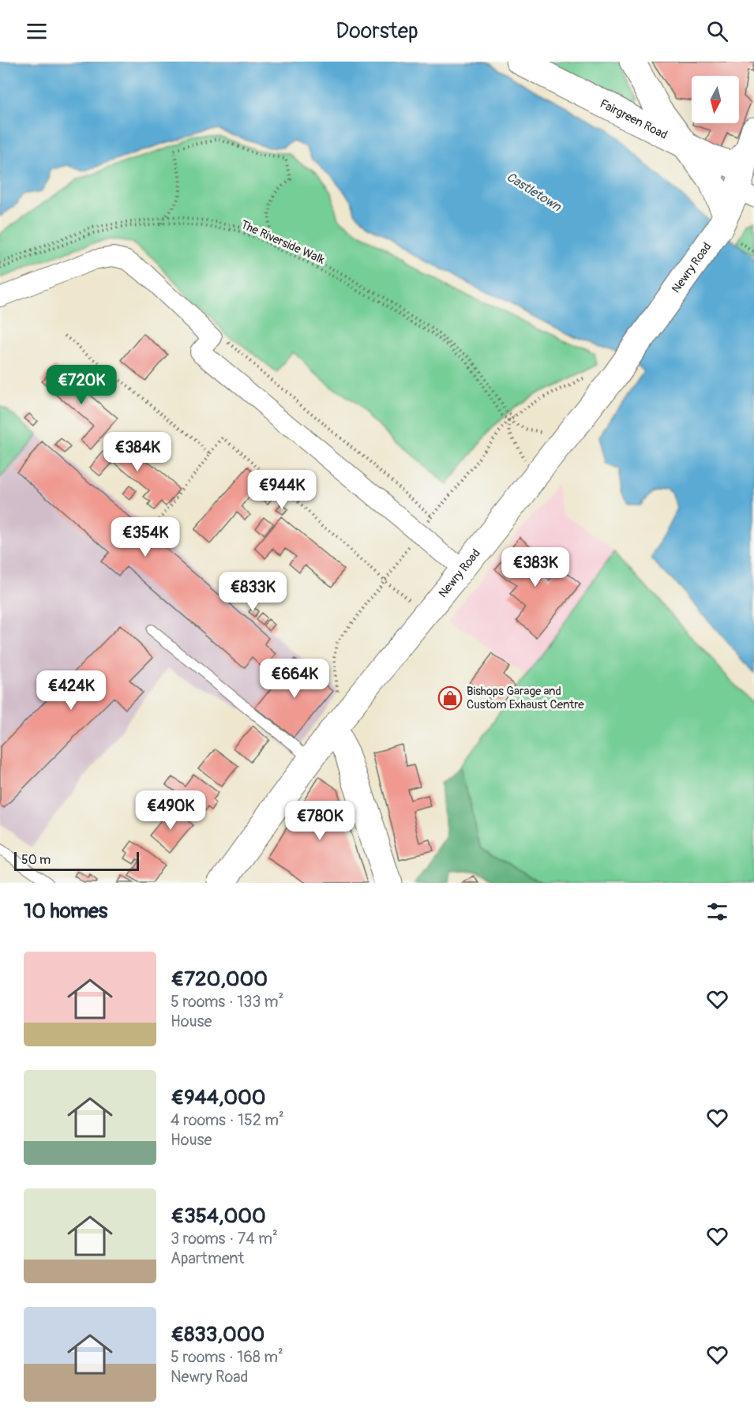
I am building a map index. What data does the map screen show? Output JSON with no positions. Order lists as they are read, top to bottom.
{
  "streets": {
    "main road": ["Fairgreen Road", "Newry Road"],
    "path": ["The Riverside Walk"]
  },
  "crossings": [
    ["Fairgreen Road", "Newry Road"]
  ],
  "water": ["Castletown"],
  "places": {
    "shop": ["Bishops Garage and Custom Exhaust Centre"]
  },
  "scale_bar": "50 m",
  "north": "bottom",
  "page": {
    "header": "Doorstep",
    "price": [
      "€720K",
      "€384K",
      "€944K",
      "€354K",
      "€383K",
      "€833K",
      "€664K",
      "€424K",
      "€490K",
      "€780K"
    ],
    "scale": "50 m",
    "heading": "10 homes",
    "list": [
      {
        "name": "€720,000",
        "note": "5 rooms · 133 m² · House"
      },
      {
        "name": "€944,000",
        "note": "4 rooms · 152 m² · House"
      },
      {
        "name": "€354,000",
        "note": "3 rooms · 74 m² · Apartment"
      },
      {
        "name": "€833,000",
        "note": "5 rooms · 168 m² · Newry Road"
      }
    ]
  }
}
